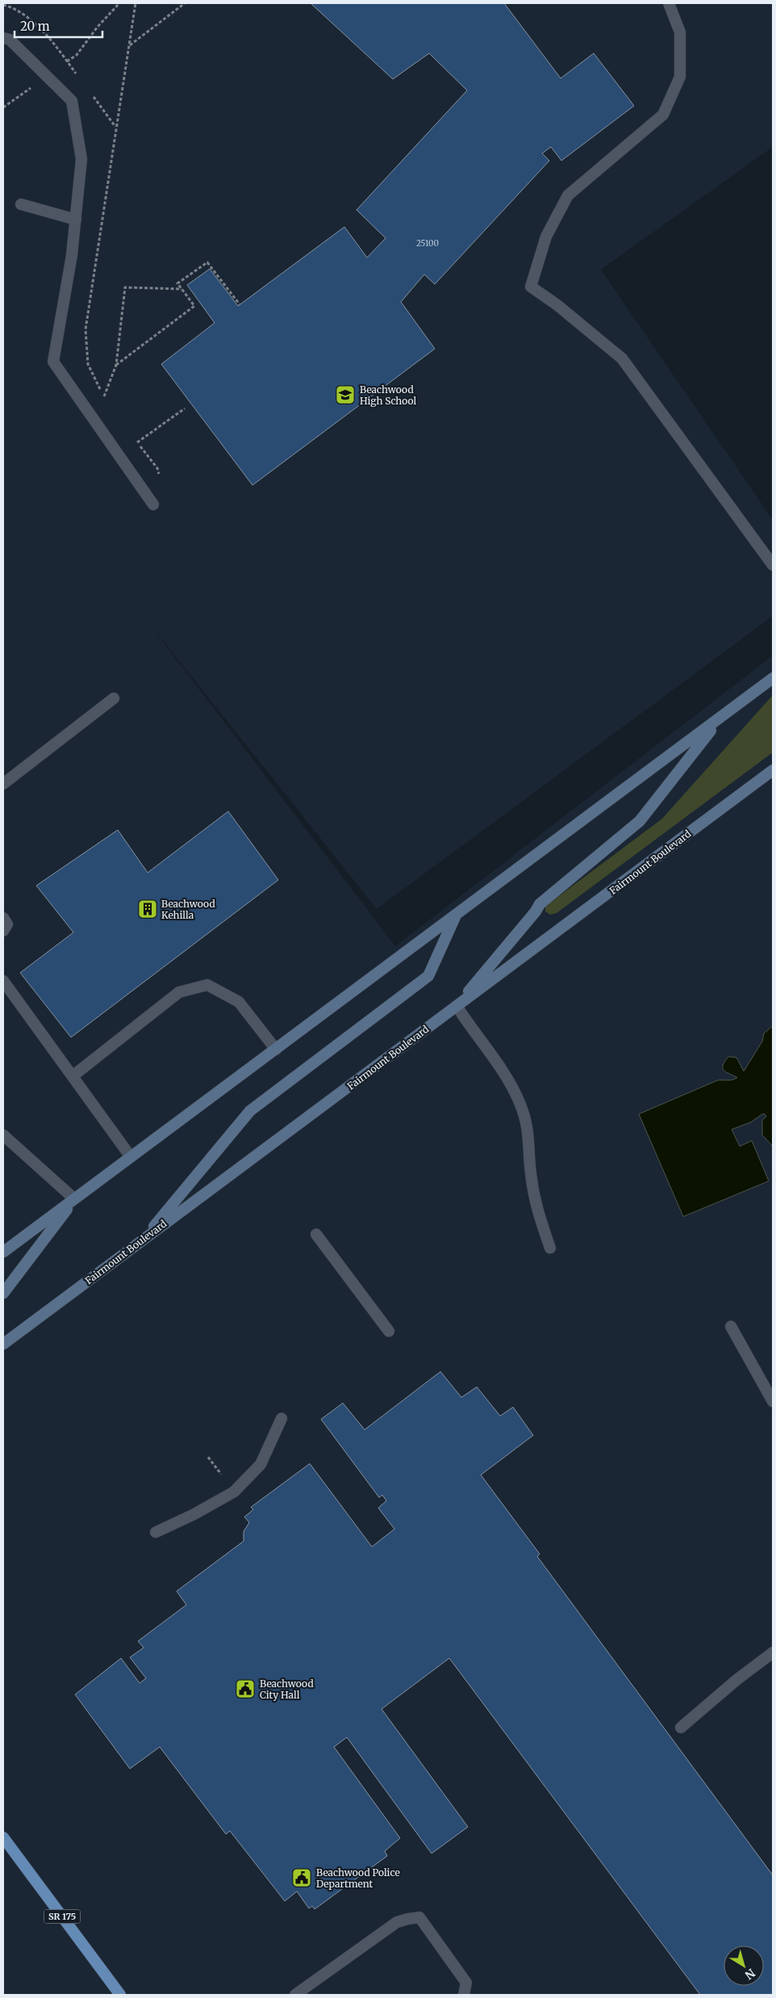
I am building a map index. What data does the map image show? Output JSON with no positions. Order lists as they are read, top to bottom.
{
  "streets": {
    "main road": ["Fairmount Boulevard", "SR 175"]
  },
  "places": {
    "school or university": ["Beachwood High School"],
    "building": ["Beachwood Kehilla"],
    "public building": ["Beachwood City Hall", "Beachwood Police Department"]
  },
  "house_numbers": ["25100"],
  "scale_bar": "20 m",
  "north": "bottom right"
}
